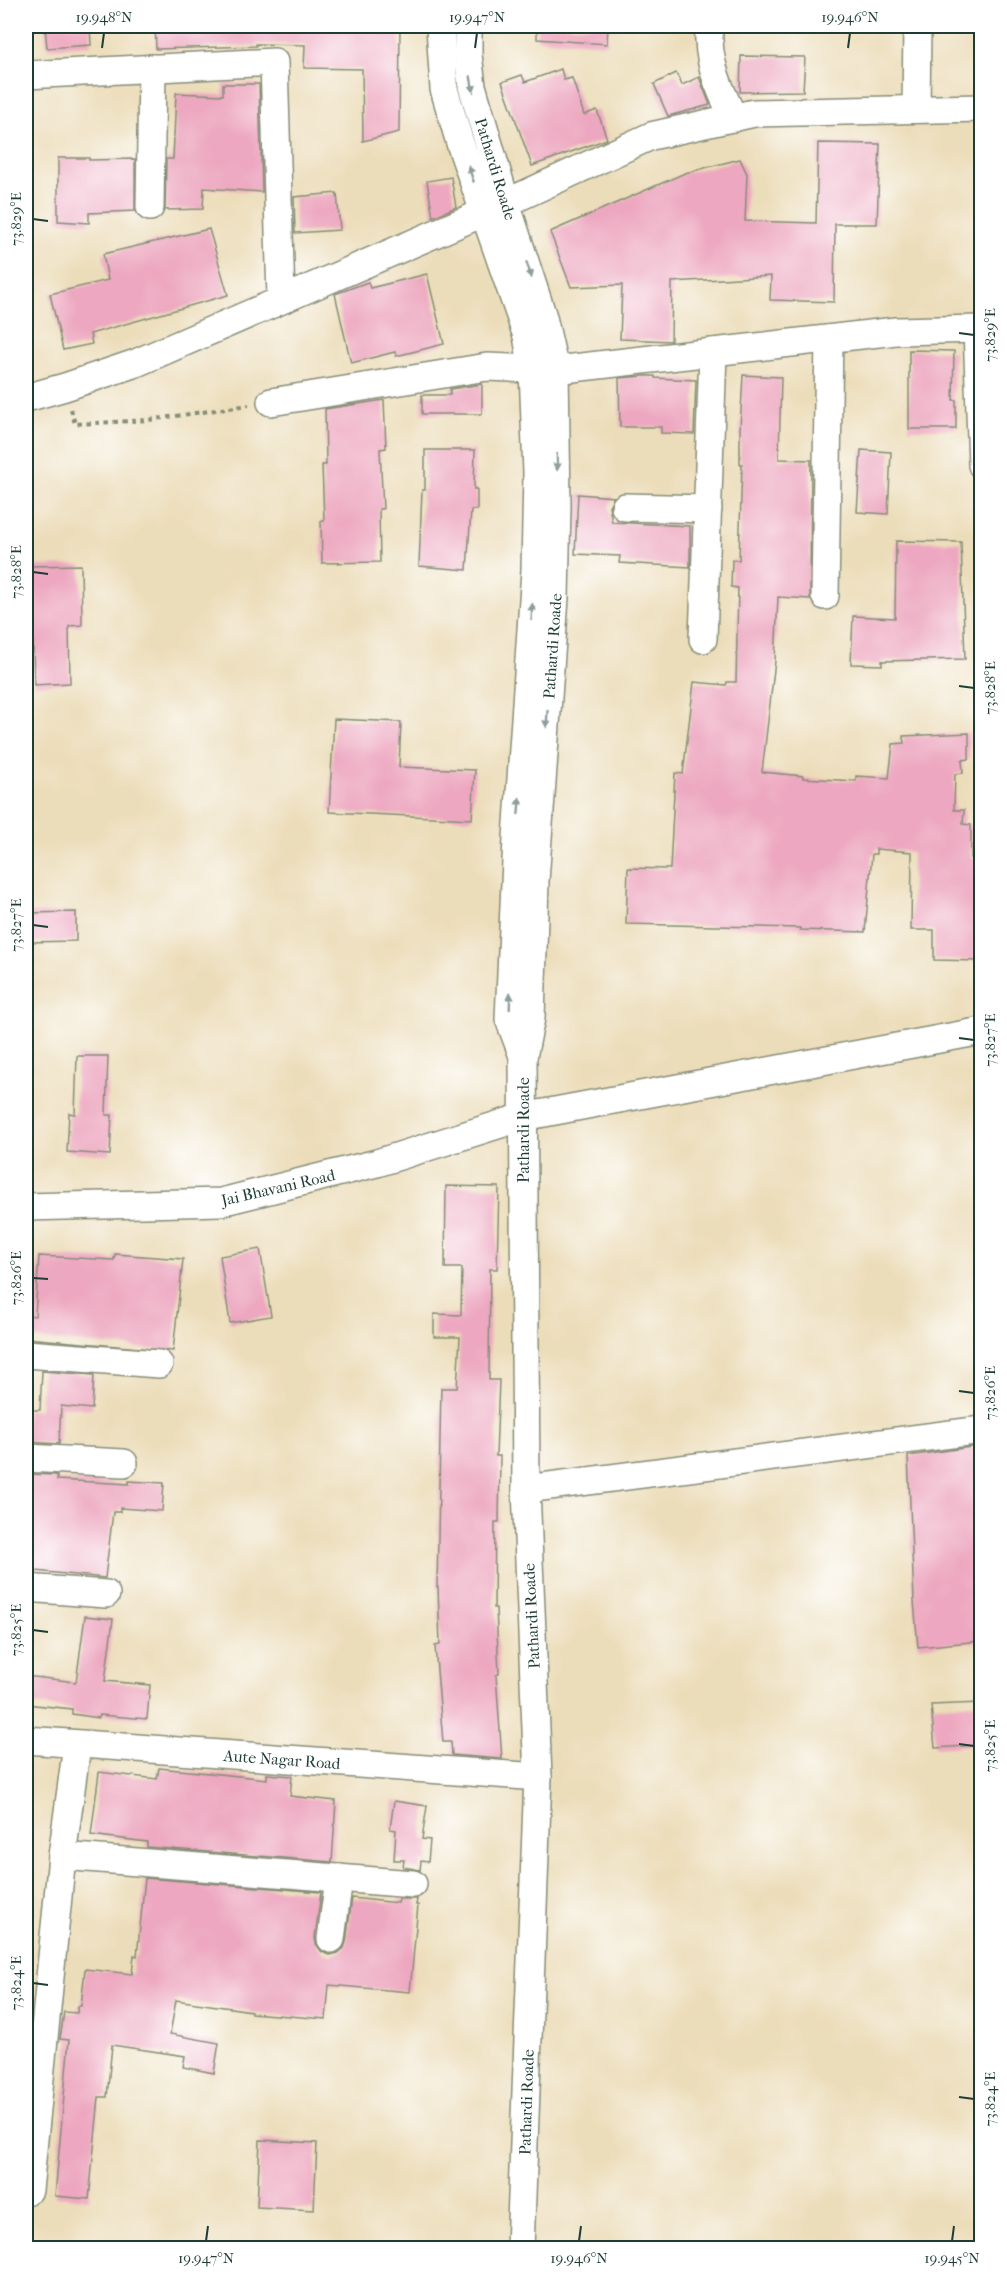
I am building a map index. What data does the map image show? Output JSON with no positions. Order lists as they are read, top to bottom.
{
  "streets": {
    "street": ["Pathardi Roade", "Jai Bhavani Road", "Aute Nagar Road"]
  },
  "crossings": [
    ["Pathardi Roade", "Jai Bhavani Road"],
    ["Pathardi Roade", "Aute Nagar Road"]
  ],
  "coordinates": [
    "19.948°N",
    "19.947°N",
    "19.946°N",
    "73.829°E",
    "73.828°E",
    "73.827°E",
    "73.826°E",
    "73.825°E",
    "73.824°E",
    "19.945°N"
  ]
}
